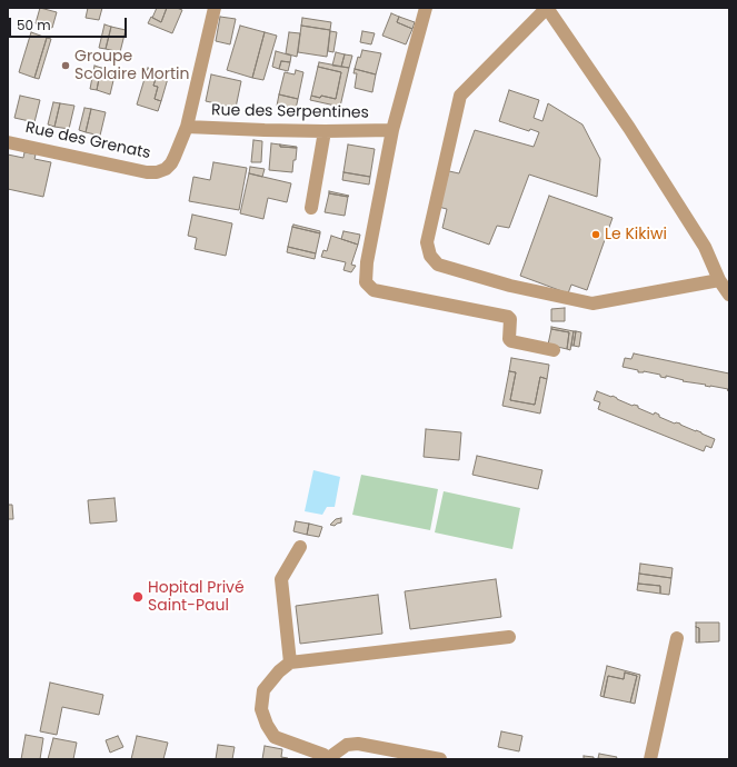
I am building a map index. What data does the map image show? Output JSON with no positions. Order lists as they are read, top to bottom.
{
  "streets": {
    "street": ["Rue des Serpentines", "Rue des Grenats"]
  },
  "crossings": [
    ["Rue des Serpentines", "Rue des Grenats"]
  ],
  "places": ["Groupe Scolaire Mortin", "Le Kikiwi", "Hopital Privé Saint-Paul"],
  "scale_bar": "50 m"
}
